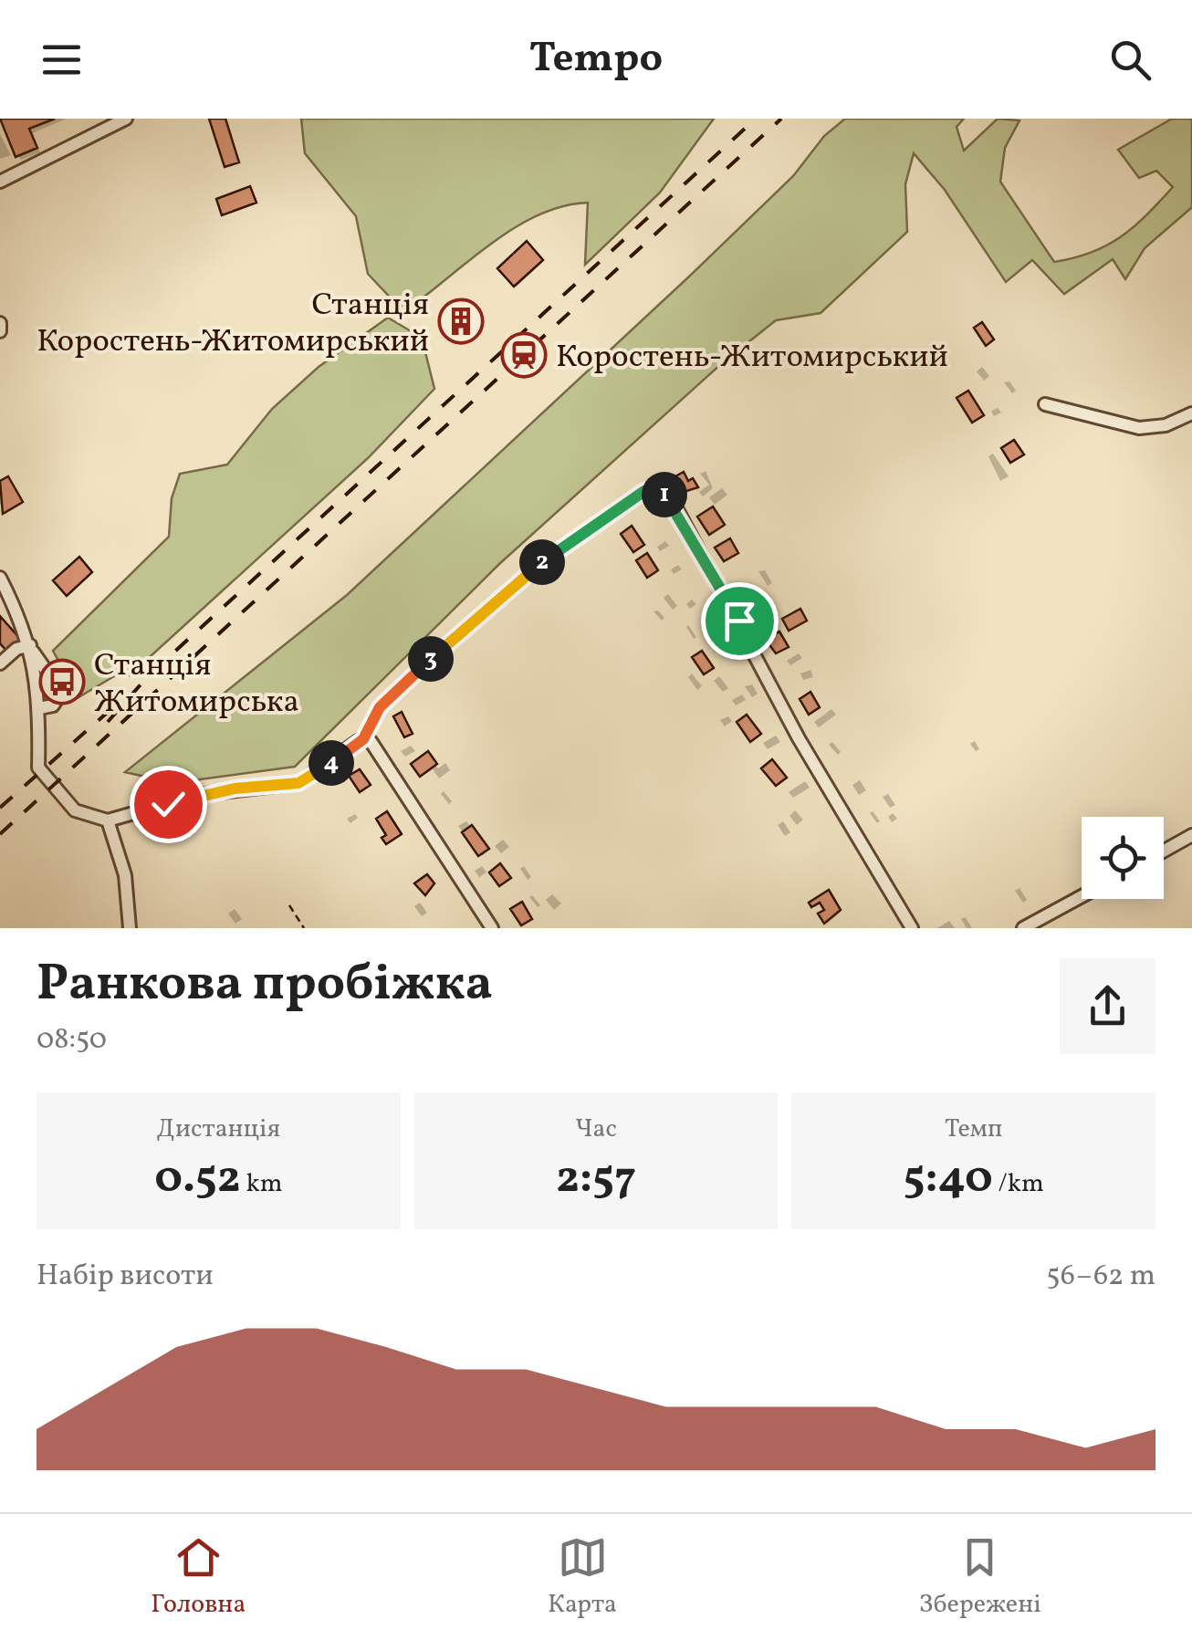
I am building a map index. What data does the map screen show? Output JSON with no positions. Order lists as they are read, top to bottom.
{
  "places": {
    "building": ["Станція Коростень-Житомирський"],
    "station": ["Коростень-Житомирський"],
    "bus stop": ["Станція Житомирська"]
  },
  "page": {
    "header": "Tempo",
    "pins": [
      "1",
      "2",
      "3",
      "4"
    ],
    "heading": ["Ранкова пробіжка", "08:50"],
    "stats": [
      ["Дистанція", "0.52 km"],
      ["Час", "2:57"],
      ["Темп", "5:40 /km"]
    ],
    "chart": ["Набір висоти", "56–62 m"],
    "tabs": ["Головна", "Карта", "Збережені"]
  }
}
